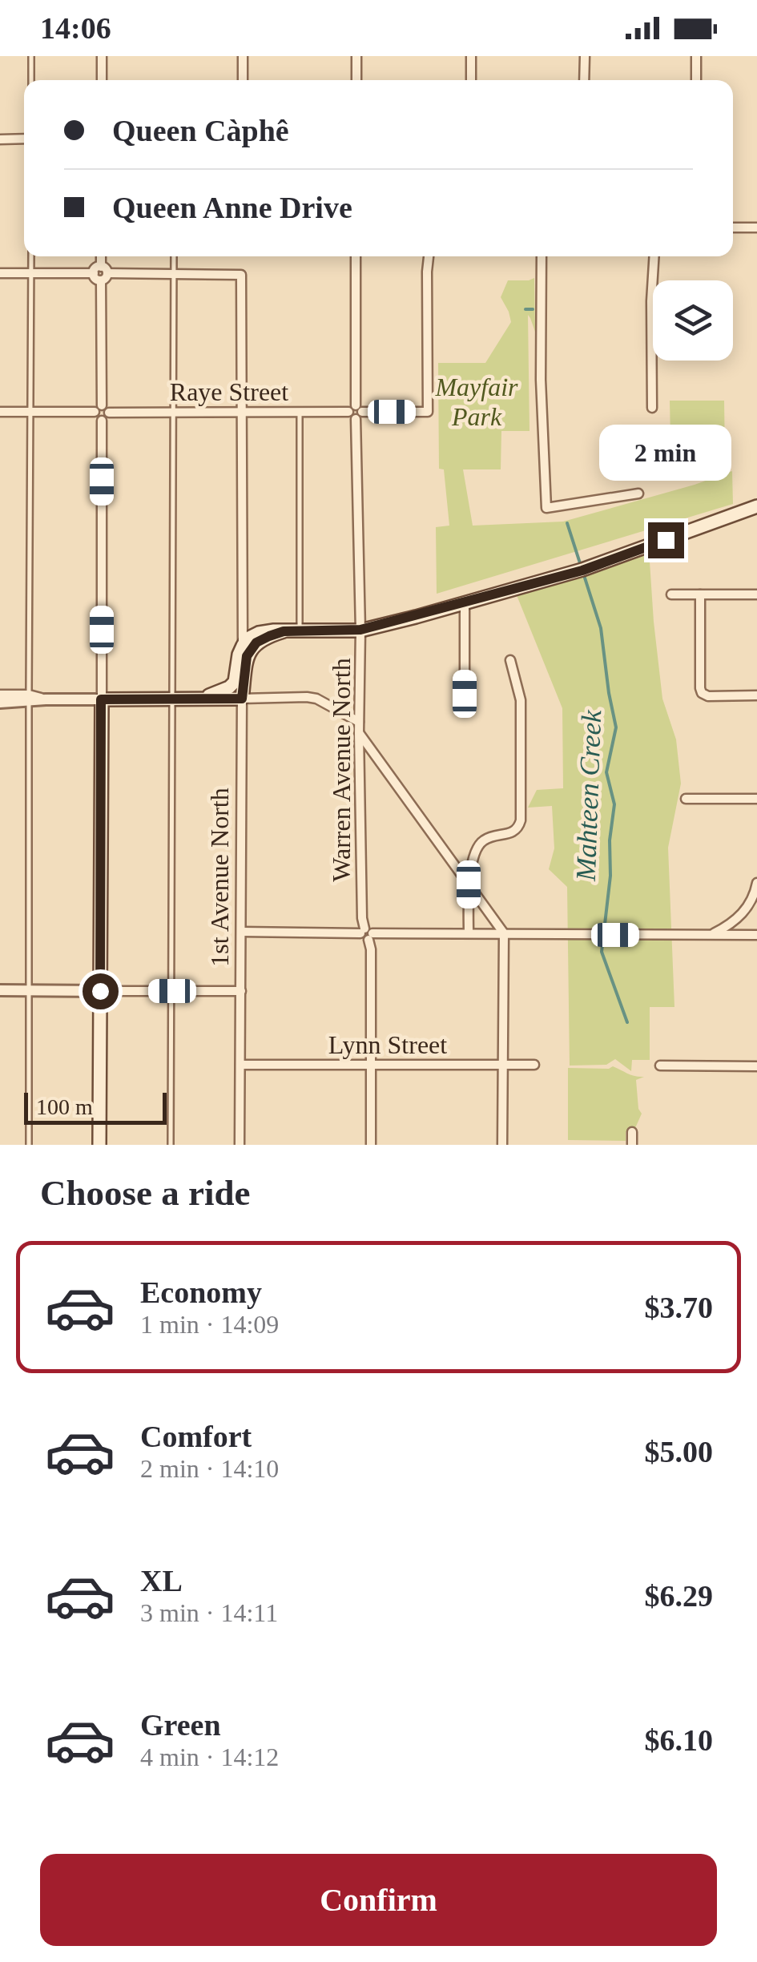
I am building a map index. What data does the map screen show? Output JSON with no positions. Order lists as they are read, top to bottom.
{
  "streets": {
    "main road": ["1st Avenue North"],
    "street": ["Raye Street", "Warren Avenue North", "Lynn Street"]
  },
  "crossings": [
    ["Raye Street", "Warren Avenue North"],
    ["Warren Avenue North", "Lynn Street"],
    ["1st Avenue North", "Lynn Street"]
  ],
  "water": ["Mahteen Creek"],
  "parks": ["Mayfair Park"],
  "scale_bar": "100 m",
  "page": {
    "status": "14:06",
    "banner": ["Queen Càphê", "Queen Anne Drive"],
    "bubble": "2 min",
    "scale": "100 m",
    "heading": "Choose a ride",
    "list": [
      {
        "name": "Economy",
        "note": "1 min · 14:09",
        "value": "$3.70"
      },
      {
        "name": "Comfort",
        "note": "2 min · 14:10",
        "value": "$5.00"
      },
      {
        "name": "XL",
        "note": "3 min · 14:11",
        "value": "$6.29"
      },
      {
        "name": "Green",
        "note": "4 min · 14:12",
        "value": "$6.10"
      }
    ],
    "buttons": "Confirm"
  }
}
